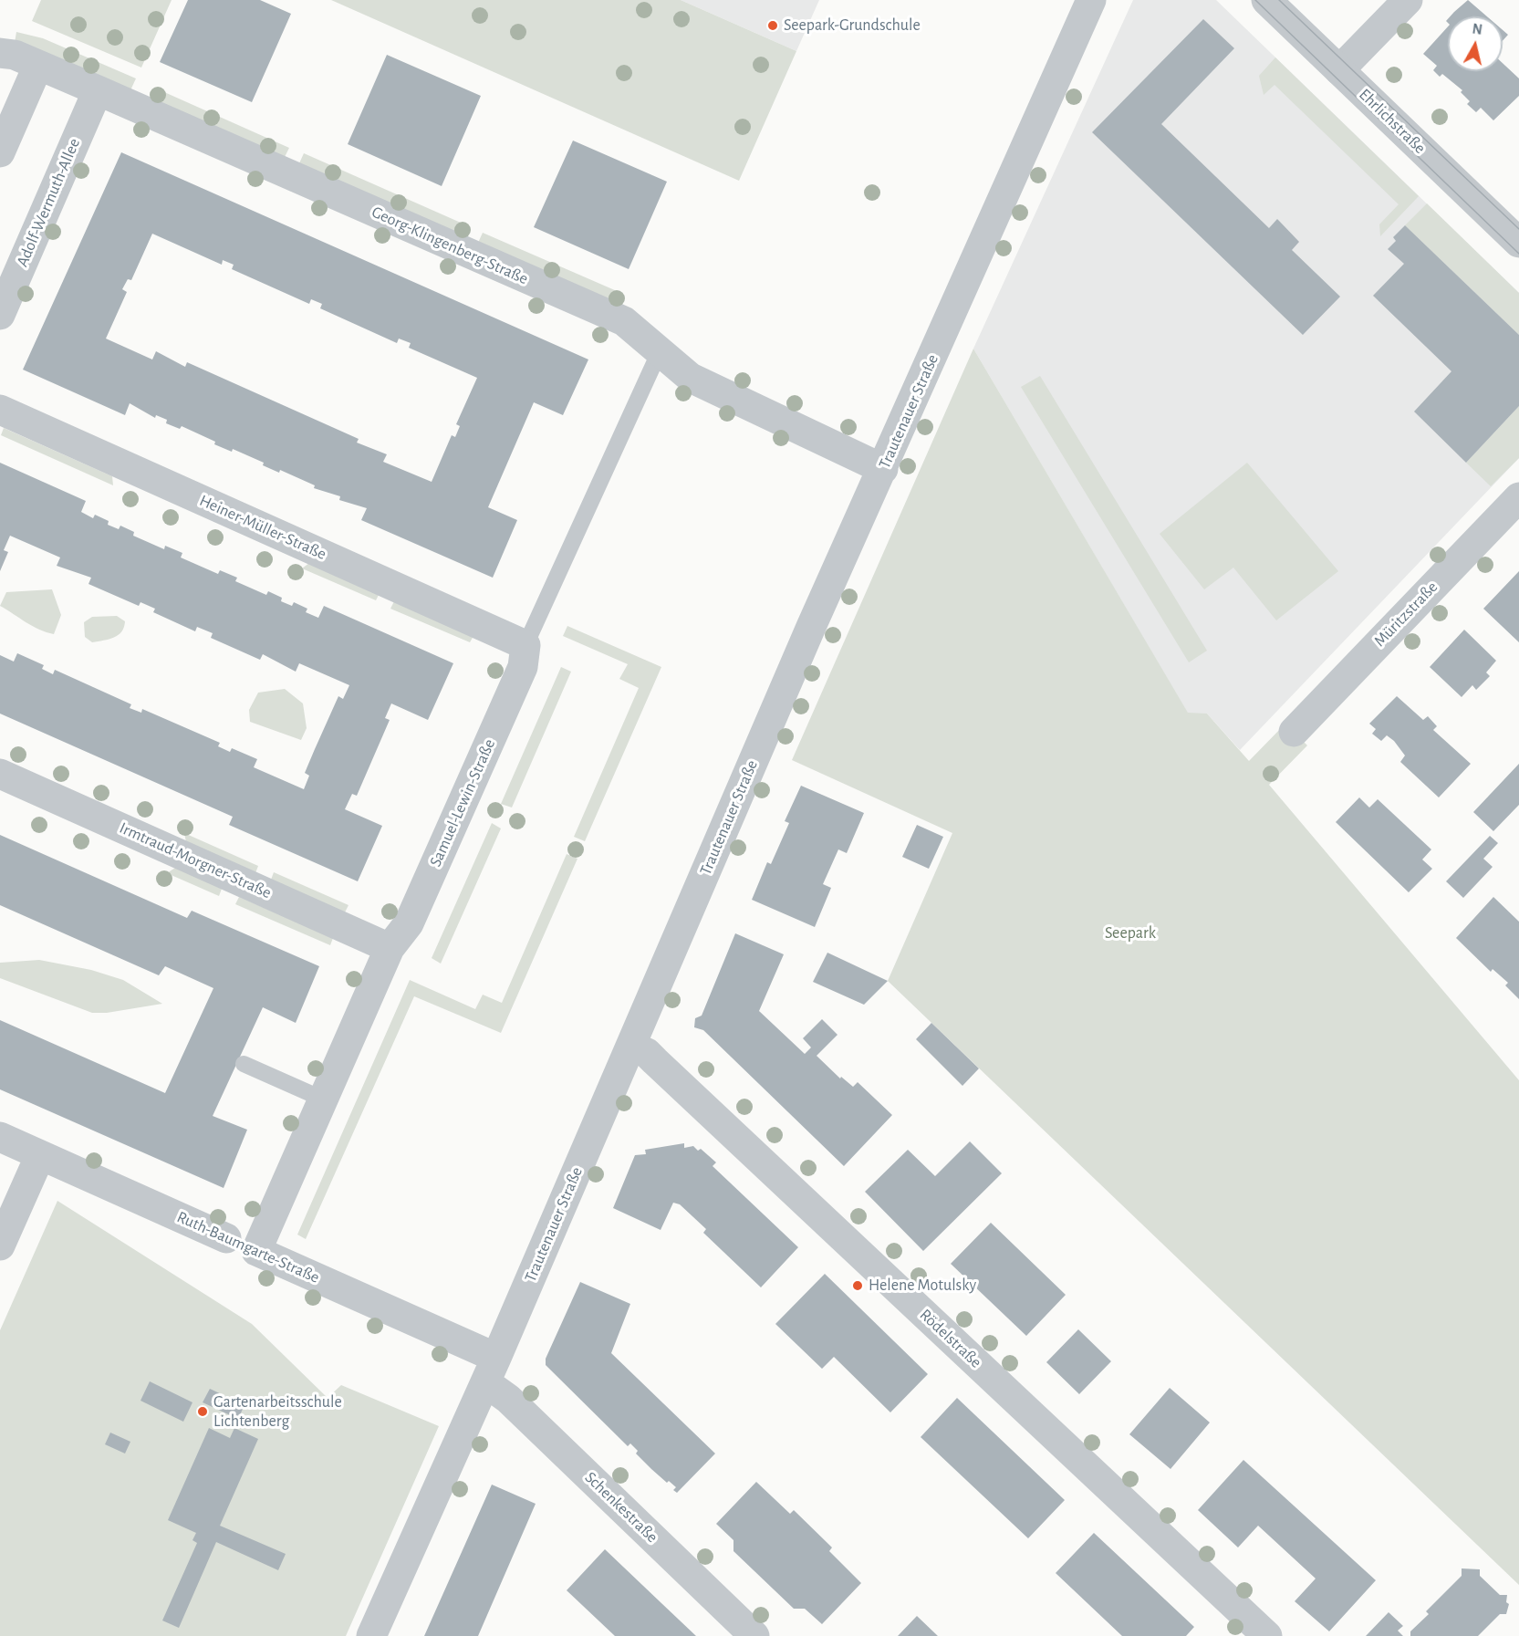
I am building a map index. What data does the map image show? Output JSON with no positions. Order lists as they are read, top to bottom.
{
  "streets": {
    "street": [
      "Ehrlichstraße",
      "Adolf-Wermuth-Allee",
      "Georg-Klingenberg-Straße",
      "Trautenauer Straße",
      "Heiner-Müller-Straße",
      "Müritzstraße",
      "Samuel-Lewin-Straße",
      "Irmtraud-Morgner-Straße",
      "Ruth-Baumgarte-Straße",
      "Rödelstraße",
      "Schenkestraße"
    ]
  },
  "crossings": [
    ["Adolf-Wermuth-Allee", "Georg-Klingenberg-Straße"],
    ["Georg-Klingenberg-Straße", "Trautenauer Straße"],
    ["Georg-Klingenberg-Straße", "Samuel-Lewin-Straße"],
    ["Trautenauer Straße", "Ruth-Baumgarte-Straße"],
    ["Trautenauer Straße", "Rödelstraße"],
    ["Trautenauer Straße", "Schenkestraße"],
    ["Heiner-Müller-Straße", "Samuel-Lewin-Straße"],
    ["Samuel-Lewin-Straße", "Irmtraud-Morgner-Straße"],
    ["Samuel-Lewin-Straße", "Ruth-Baumgarte-Straße"],
    ["Ruth-Baumgarte-Straße", "Schenkestraße"]
  ],
  "parks": ["Seepark"],
  "places": ["Seepark-Grundschule", "Helene Motulsky", "Gartenarbeitsschule Lichtenberg"],
  "north": "top"
}
